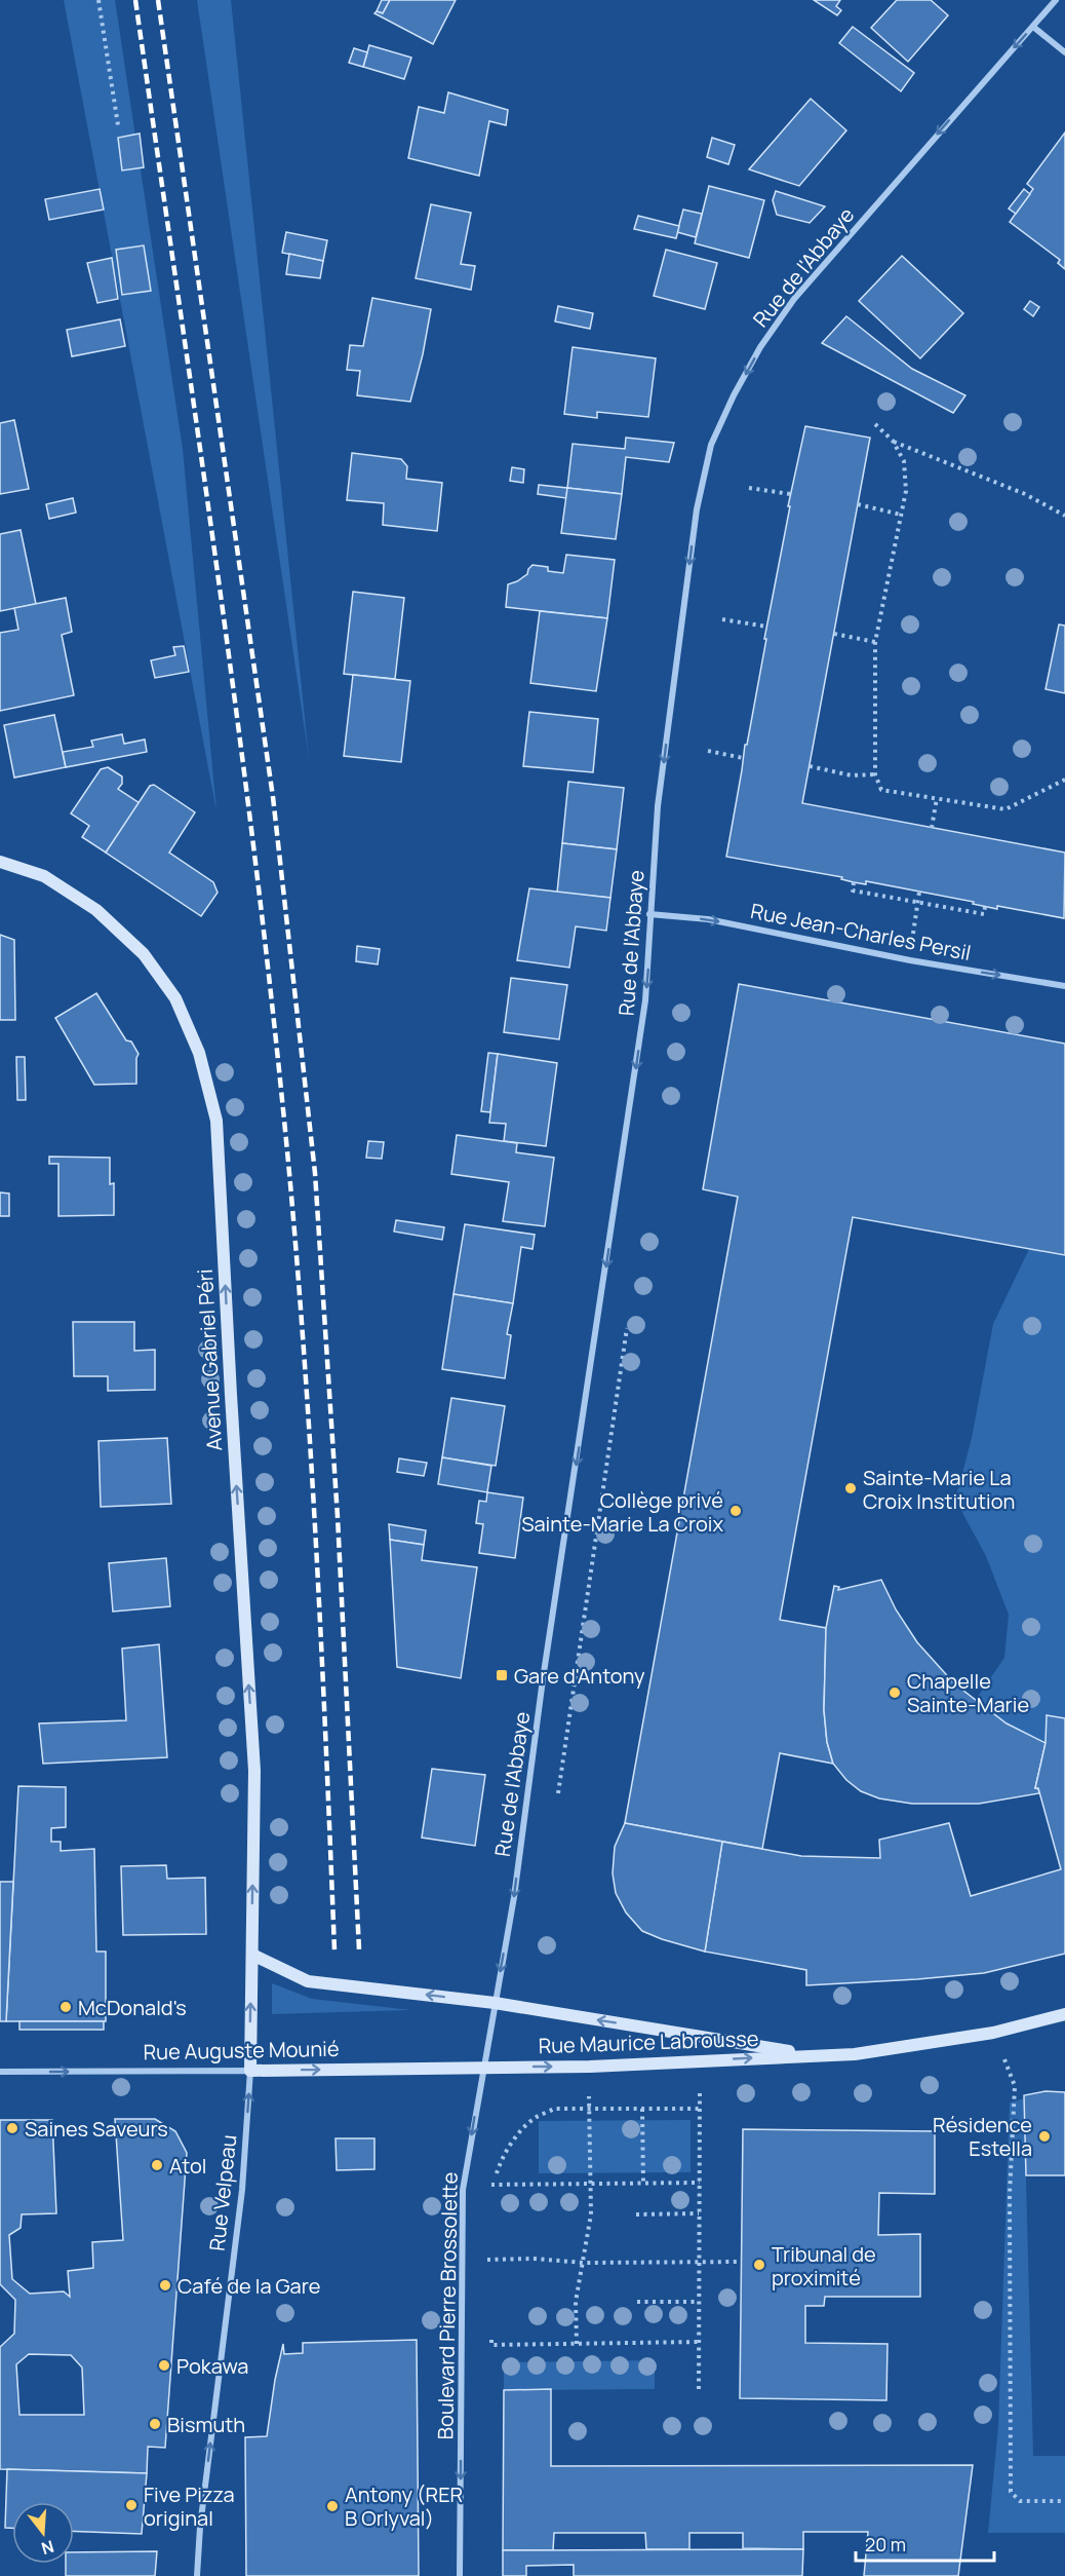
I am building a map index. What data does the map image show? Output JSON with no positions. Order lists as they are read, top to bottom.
{
  "streets": {
    "main road": ["Avenue Gabriel Péri", "Rue Maurice Labrousse", "Rue Auguste Mounié"],
    "street": [
      "Rue de l'Abbaye",
      "Rue Jean-Charles Persil",
      "Rue Velpeau",
      "Boulevard Pierre Brossolette"
    ]
  },
  "crossings": [
    ["Rue de l'Abbaye", "Rue Jean-Charles Persil"],
    ["Rue de l'Abbaye", "Rue Maurice Labrousse"],
    ["Rue de l'Abbaye", "Boulevard Pierre Brossolette"],
    ["Avenue Gabriel Péri", "Rue Auguste Mounié"],
    ["Avenue Gabriel Péri", "Rue Velpeau"],
    ["Rue Maurice Labrousse", "Rue Auguste Mounié"],
    ["Rue Maurice Labrousse", "Boulevard Pierre Brossolette"],
    ["Rue Auguste Mounié", "Rue Velpeau"],
    ["Rue Auguste Mounié", "Boulevard Pierre Brossolette"]
  ],
  "one_way": [
    "Rue de l'Abbaye",
    "Rue Jean-Charles Persil",
    "Avenue Gabriel Péri",
    "Rue Velpeau",
    "Boulevard Pierre Brossolette"
  ],
  "places": {
    "other": [
      "Sainte-Marie La Croix Institution",
      "Collège privé Sainte-Marie La Croix",
      "Chapelle Sainte-Marie",
      "McDonald's",
      "Saines Saveurs",
      "Résidence Estella",
      "Atol",
      "Tribunal de proximité",
      "Café de la Gare",
      "Pokawa",
      "Bismuth",
      "Five Pizza original",
      "Antony (RER B Orlyval)"
    ],
    "transit": ["Gare d'Antony"]
  },
  "scale_bar": "20 m",
  "north": "bottom"
}
